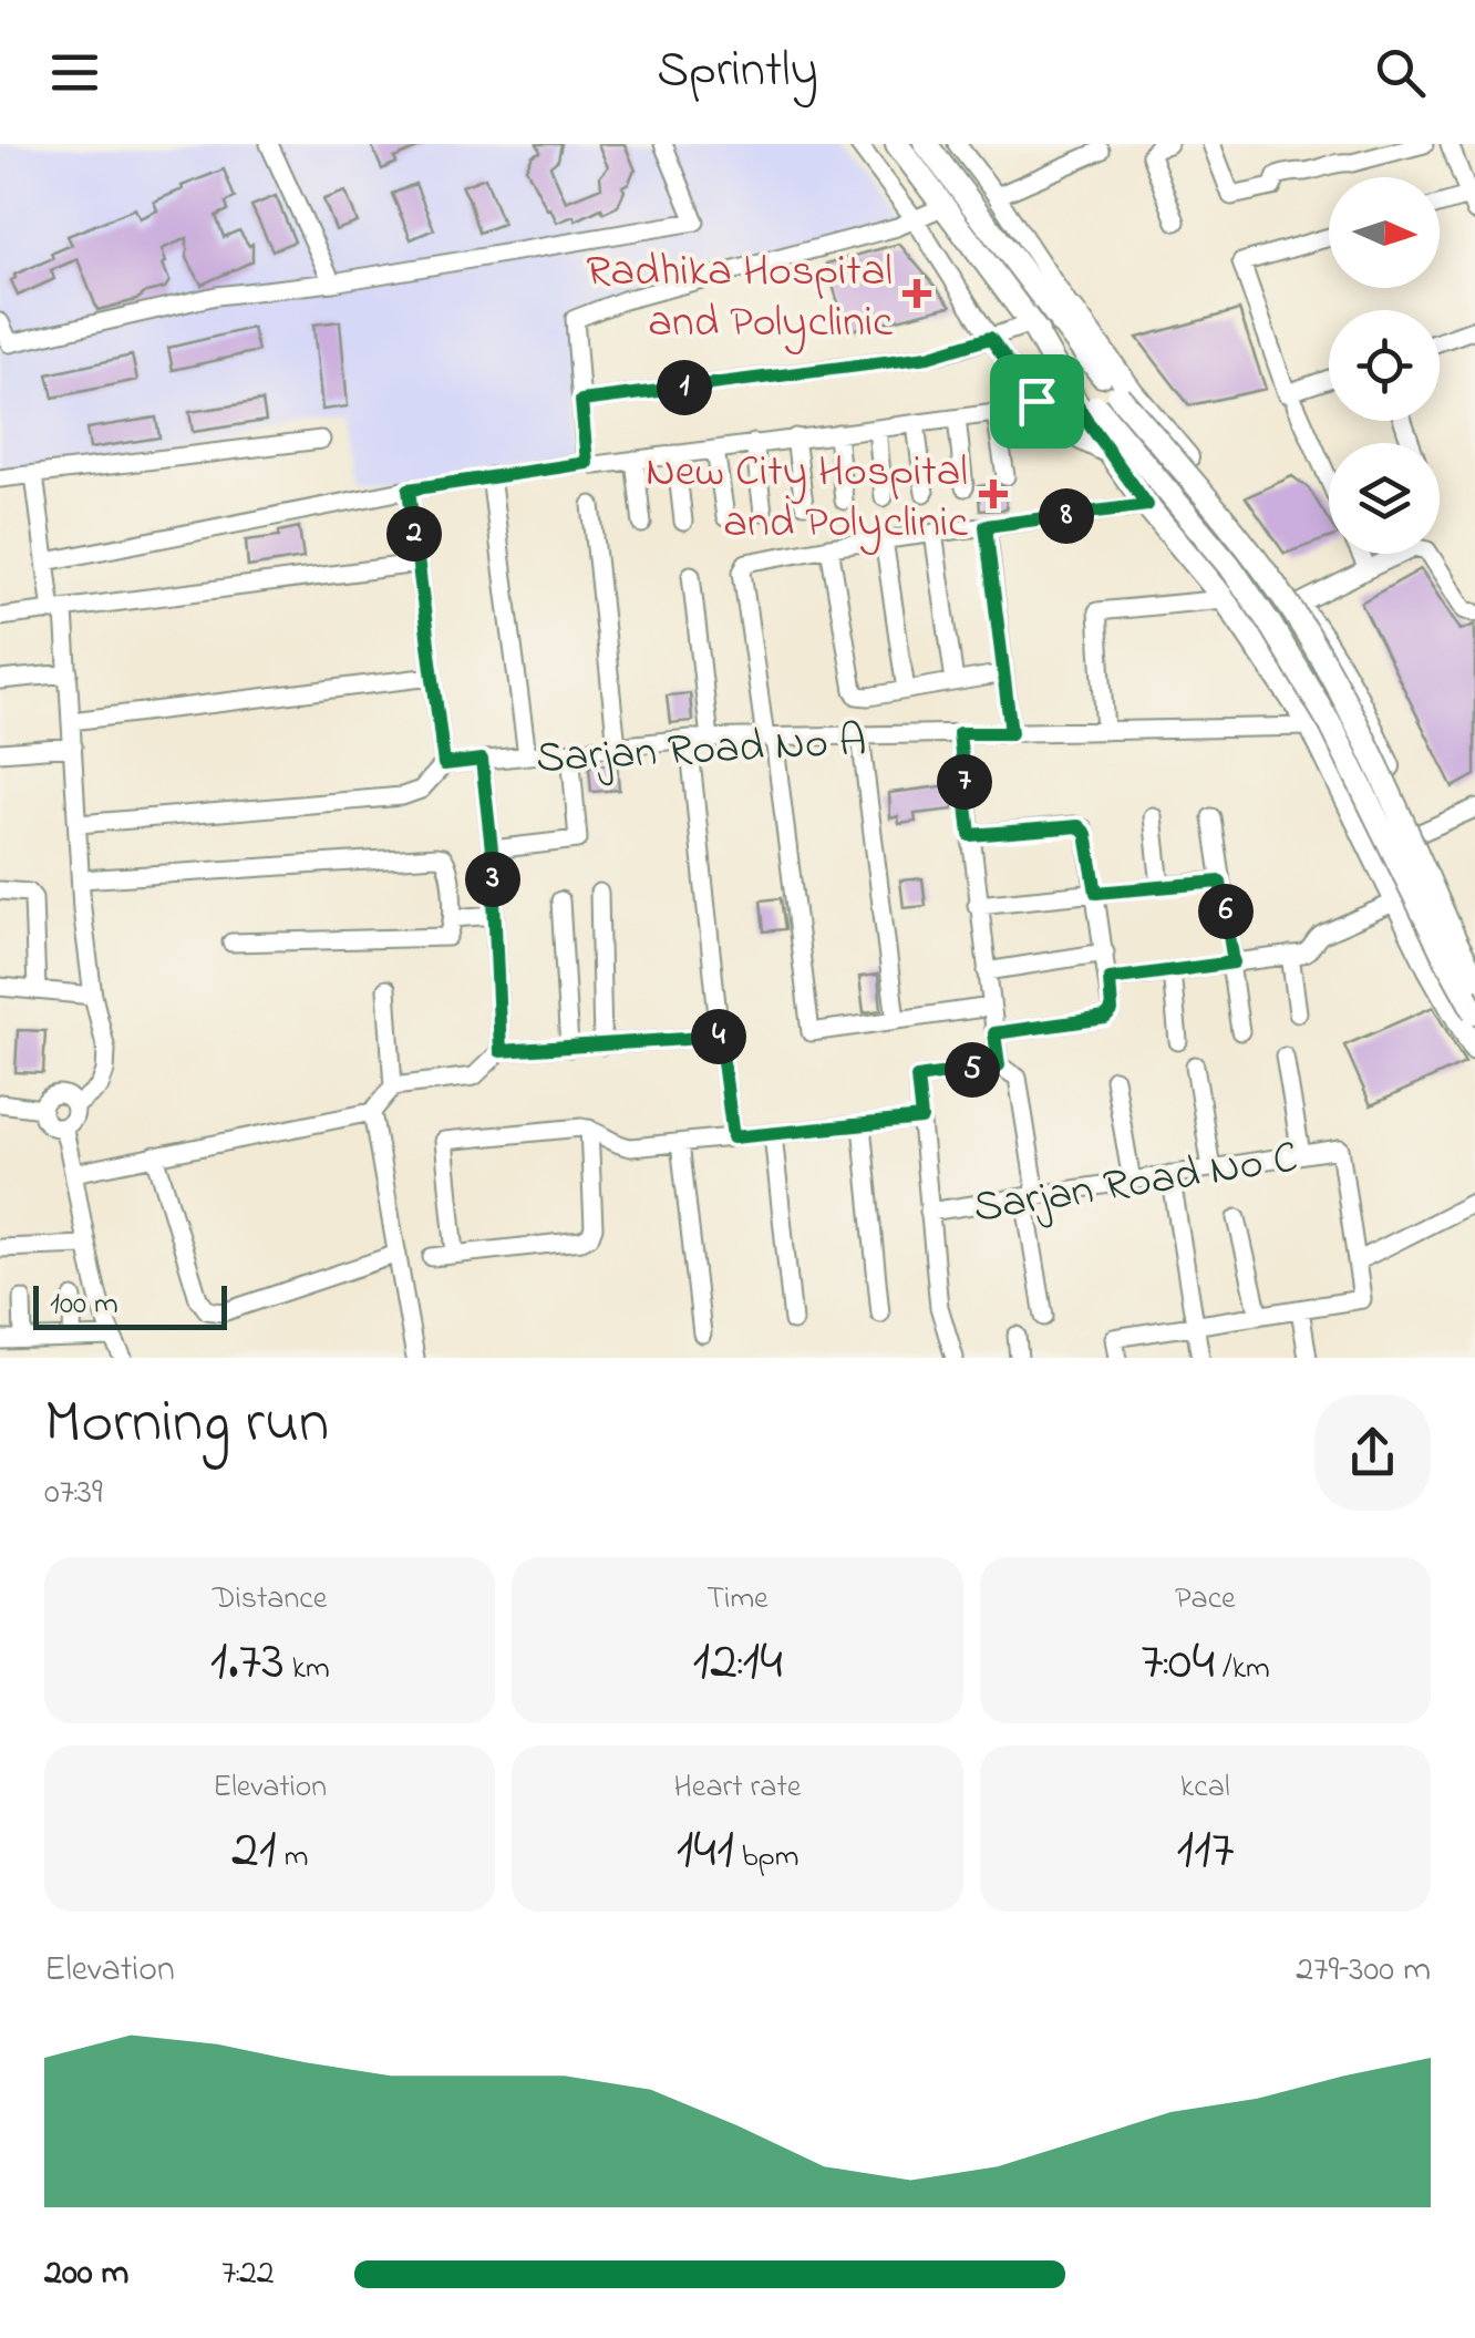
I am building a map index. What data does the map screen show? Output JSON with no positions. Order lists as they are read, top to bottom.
{
  "streets": {
    "street": ["Sarjan Road No A", "Sarjan Road No C"]
  },
  "places": {
    "health": ["Radhika Hospital and Polyclinic", "New City Hospital and Polyclinic"]
  },
  "scale_bar": "100 m",
  "north": "right",
  "page": {
    "header": "Sprintly",
    "pins": [
      "1",
      "8",
      "2",
      "7",
      "3",
      "6",
      "4",
      "5"
    ],
    "scale": "100 m",
    "heading": ["Morning run", "07:39"],
    "stats": [
      ["Distance", "1.73 km"],
      ["Time", "12:14"],
      ["Pace", "7:04 /km"],
      ["Elevation", "21 m"],
      ["Heart rate", "141 bpm"],
      ["kcal", "117"]
    ],
    "chart": ["Elevation", "279–300 m"],
    "list": [
      {
        "name": "200 m",
        "note": "7:22"
      }
    ]
  }
}
